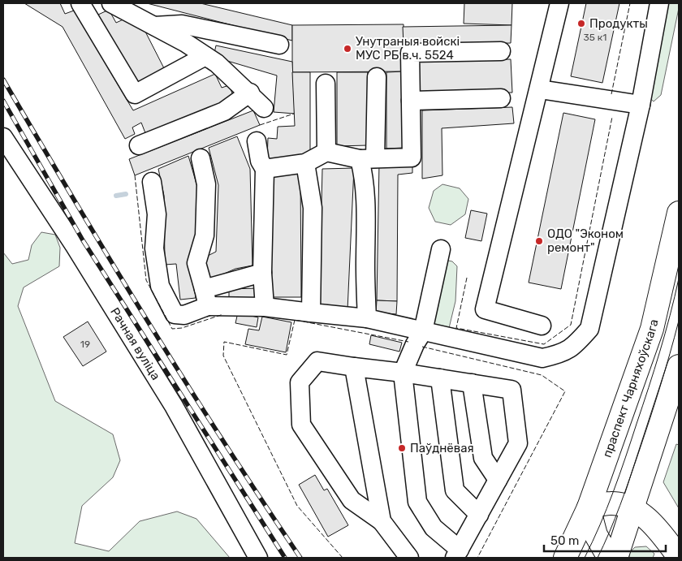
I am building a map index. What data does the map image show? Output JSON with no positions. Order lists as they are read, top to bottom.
{
  "streets": {
    "main road": ["праспект Чарняхоўскага"],
    "street": ["Рачная вуліца"]
  },
  "places": [
    "Продукты",
    "Унутраныя войскі МУС РБ в.ч. 5524",
    "ОДО \"Эконом ремонт\"",
    "Паўднёвая"
  ],
  "house_numbers": ["35 к1", "19"],
  "scale_bar": "50 m"
}
